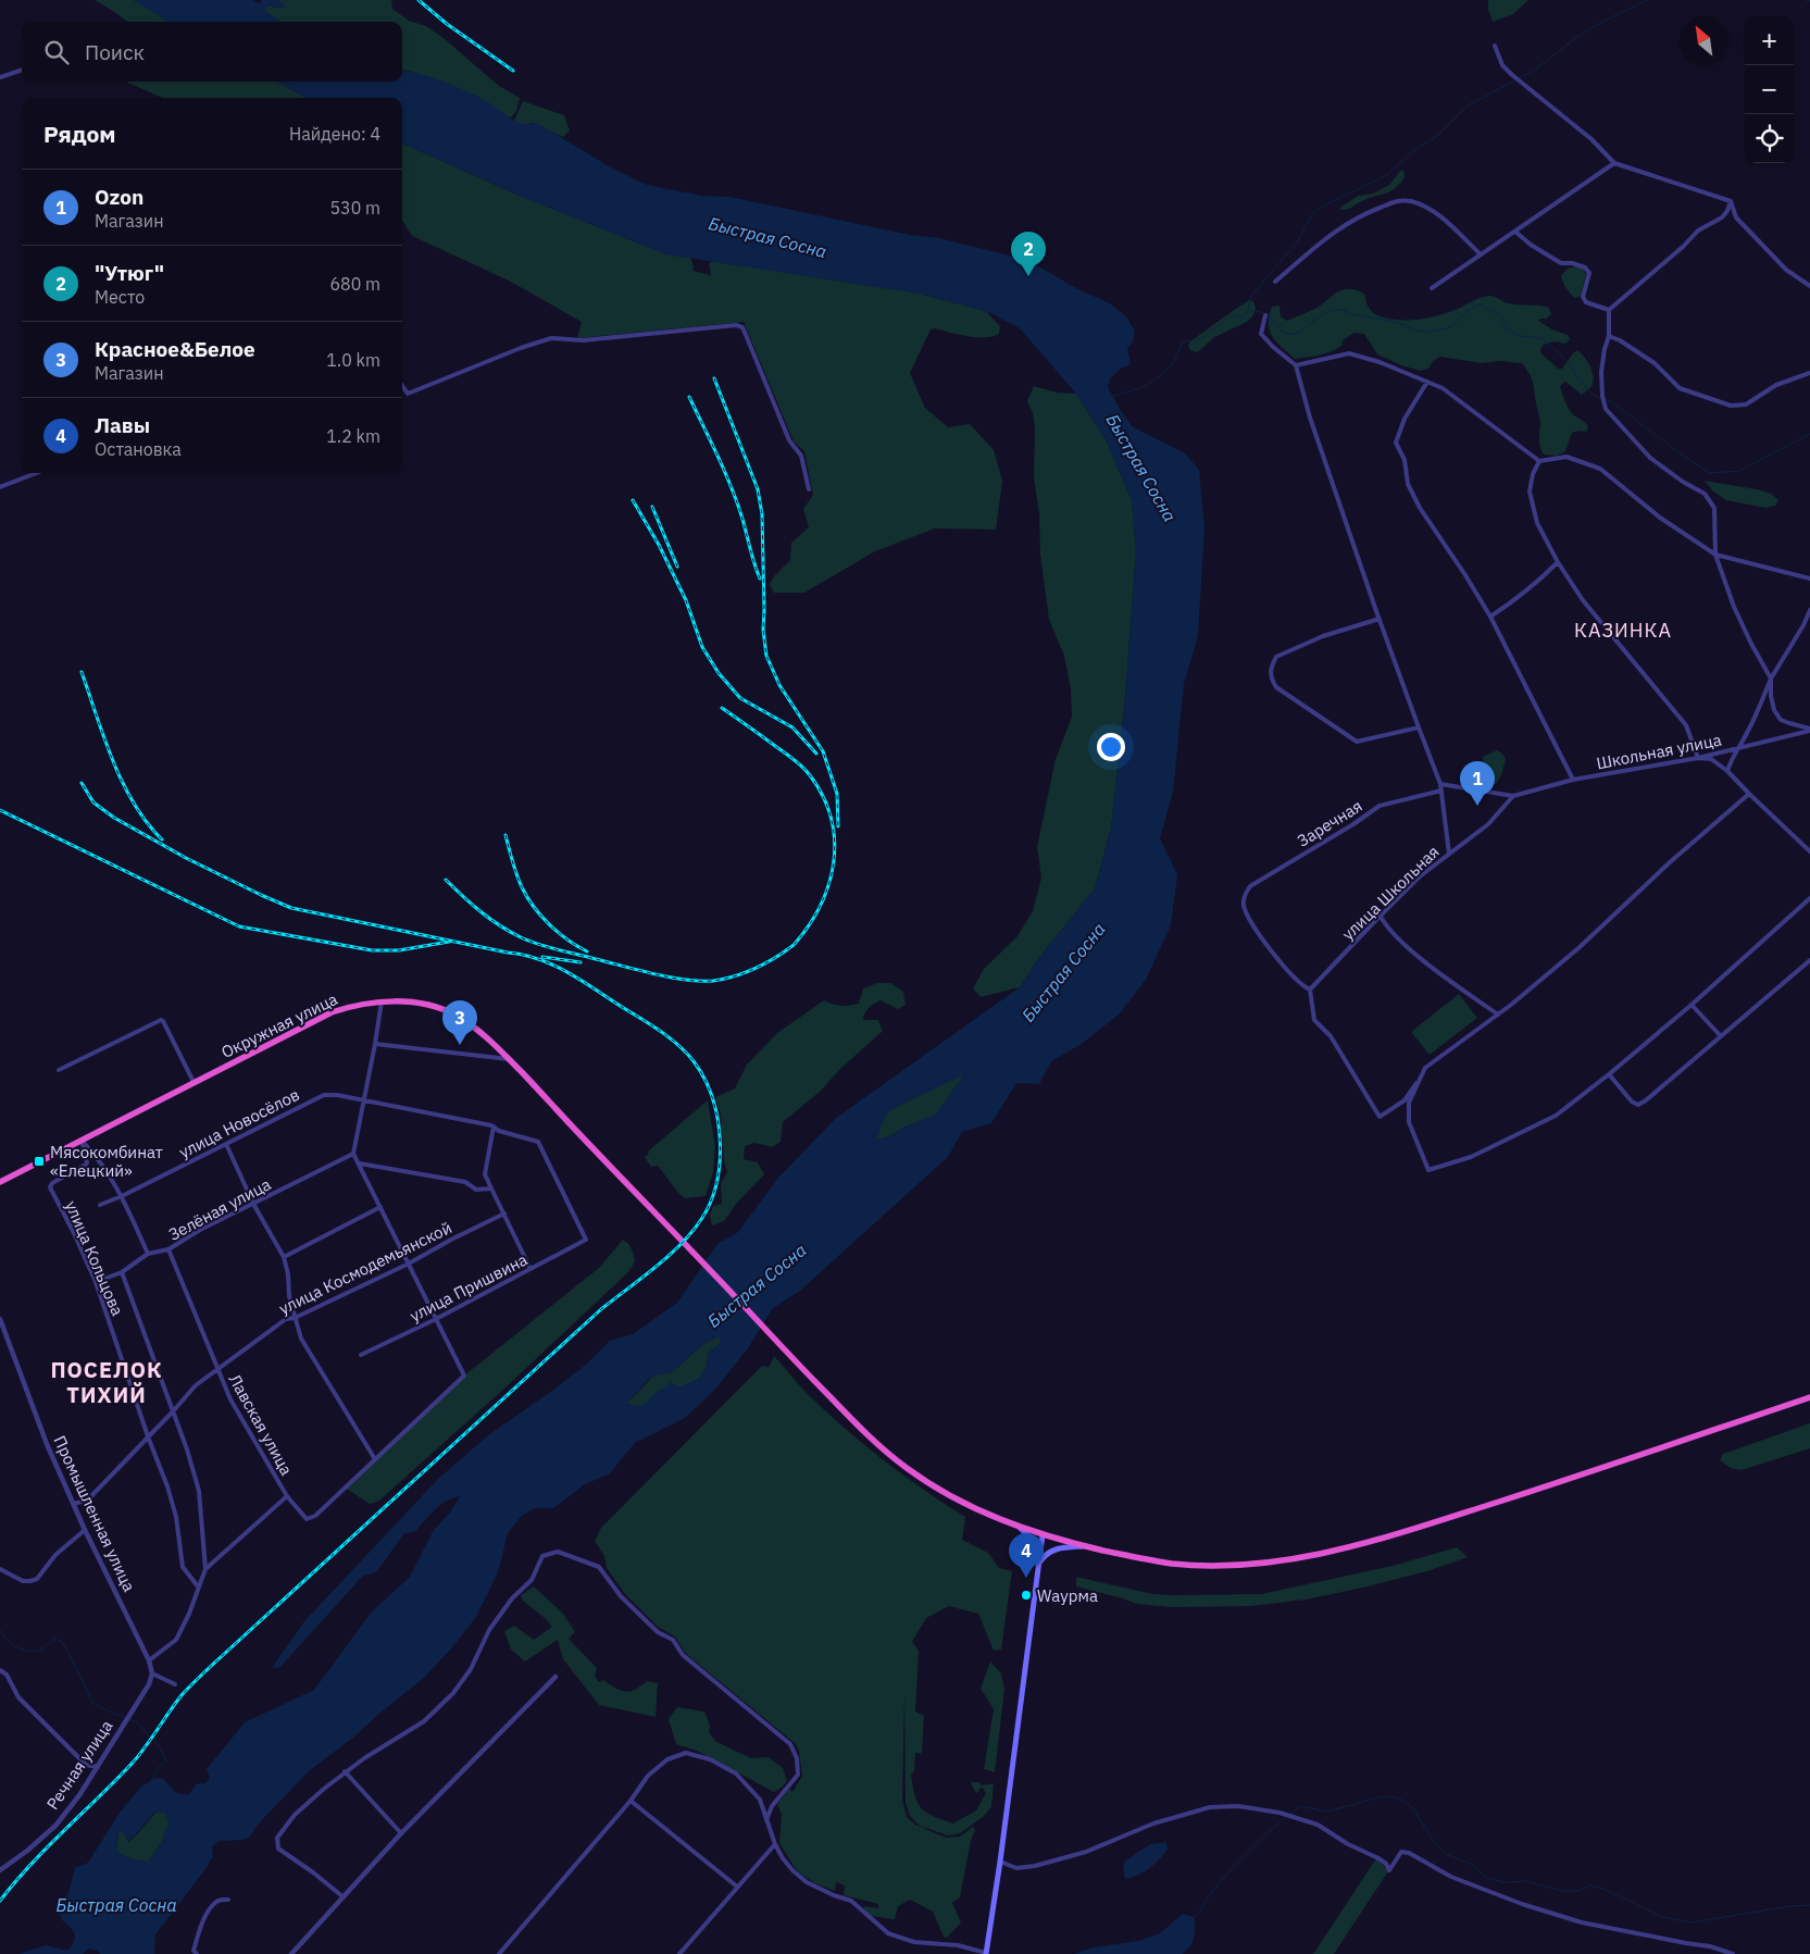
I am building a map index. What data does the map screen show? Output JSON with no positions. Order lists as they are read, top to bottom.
{
  "streets": {
    "highway": ["Окружная улица"],
    "street": [
      "Школьная улица",
      "Заречная",
      "улица Школьная",
      "улица Новосёлов",
      "Зелёная улица",
      "улица Кольцова",
      "улица Космодемьянской",
      "улица Пришвина",
      "Лавская улица",
      "Промышленная улица",
      "Речная улица"
    ]
  },
  "crossings": [
    ["Школьная улица", "улица Школьная"],
    ["Заречная", "улица Школьная"],
    ["Окружная улица", "улица Кольцова"],
    ["улица Новосёлов", "улица Пришвина"],
    ["Зелёная улица", "улица Кольцова"],
    ["Зелёная улица", "Лавская улица"],
    ["улица Кольцова", "улица Космодемьянской"],
    ["улица Космодемьянской", "Лавская улица"],
    ["улица Космодемьянской", "Промышленная улица"],
    ["Промышленная улица", "Речная улица"]
  ],
  "districts": ["КАЗИНКА", "ПОСЕЛОК ТИХИЙ"],
  "water": ["Быстрая Сосна"],
  "places": {
    "transit": ["Мясокомбинат «Елецкий»"],
    "other": ["Wаурма"]
  },
  "north": "top left",
  "page": {
    "map_buttons": ["+", "−"],
    "search": "Поиск",
    "heading": ["Рядом", "Найдено: 4"],
    "list": [
      {
        "mark": "1",
        "name": "Ozon",
        "note": "Магазин",
        "value": "530 m"
      },
      {
        "mark": "2",
        "name": "\"Утюг\"",
        "note": "Место",
        "value": "680 m"
      },
      {
        "mark": "3",
        "name": "Красное&Белое",
        "note": "Магазин",
        "value": "1.0 km"
      },
      {
        "mark": "4",
        "name": "Лавы",
        "note": "Остановка",
        "value": "1.2 km"
      }
    ],
    "pins": [
      "2",
      "1",
      "3",
      "4"
    ]
  }
}
